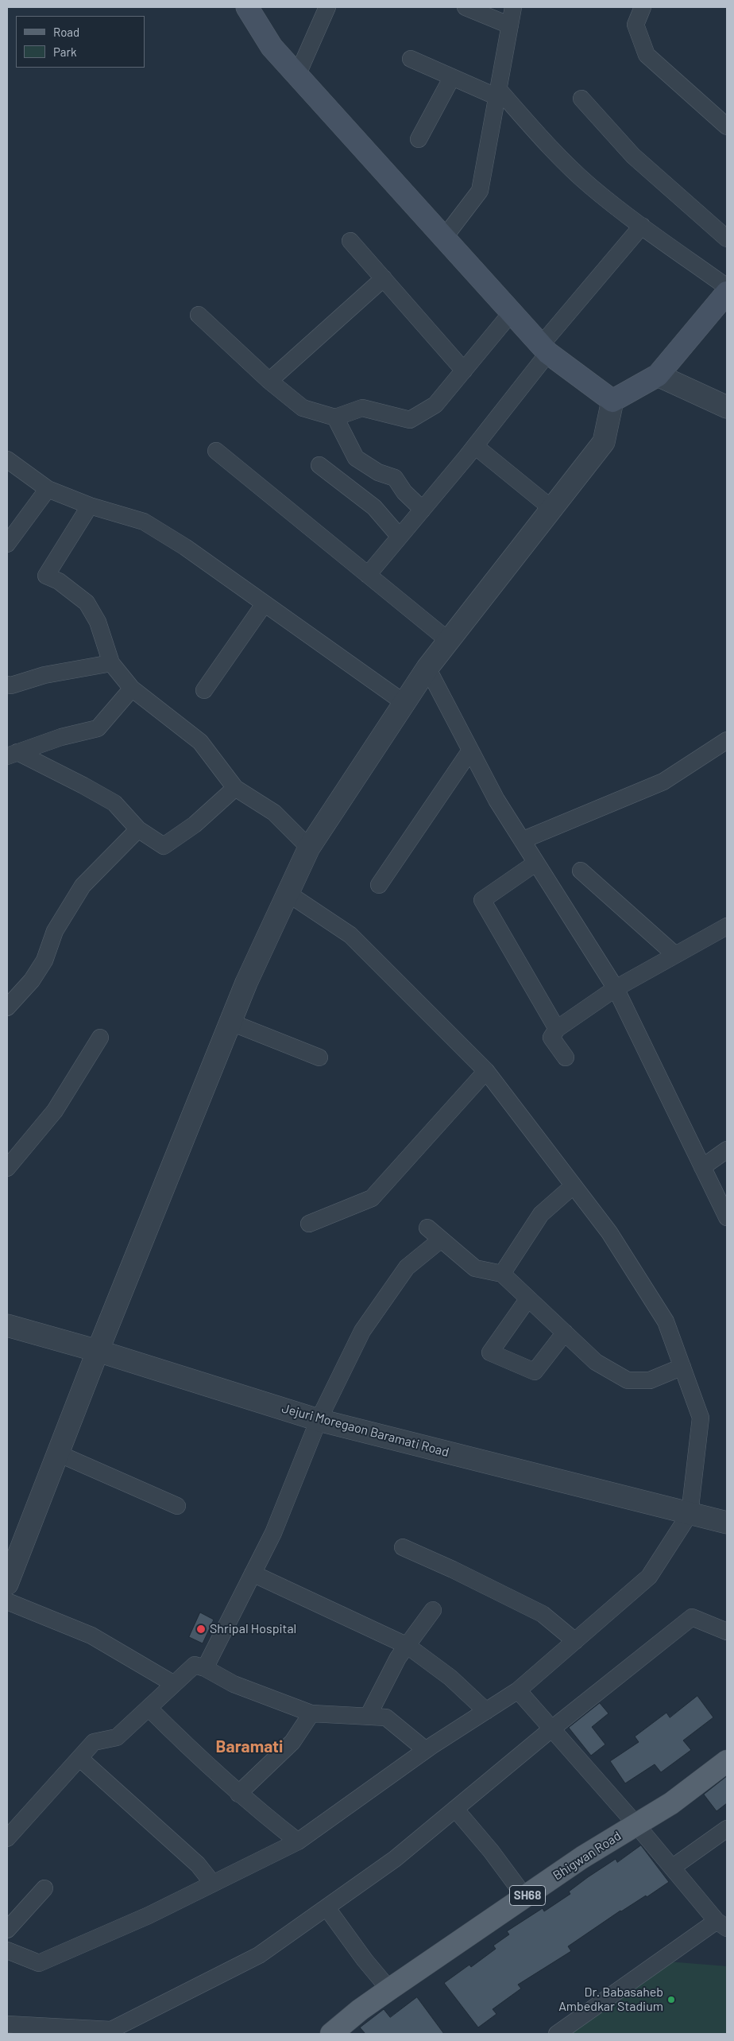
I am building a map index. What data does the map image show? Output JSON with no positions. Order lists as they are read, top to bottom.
{
  "streets": {
    "main road": ["Bhigwan Road", "SH68"],
    "street": ["Jejuri Moregaon Baramati Road"]
  },
  "districts": ["Baramati"],
  "places": ["Shripal Hospital", "Dr. Babasaheb Ambedkar Stadium"],
  "legend": ["Road", "Park"]
}
